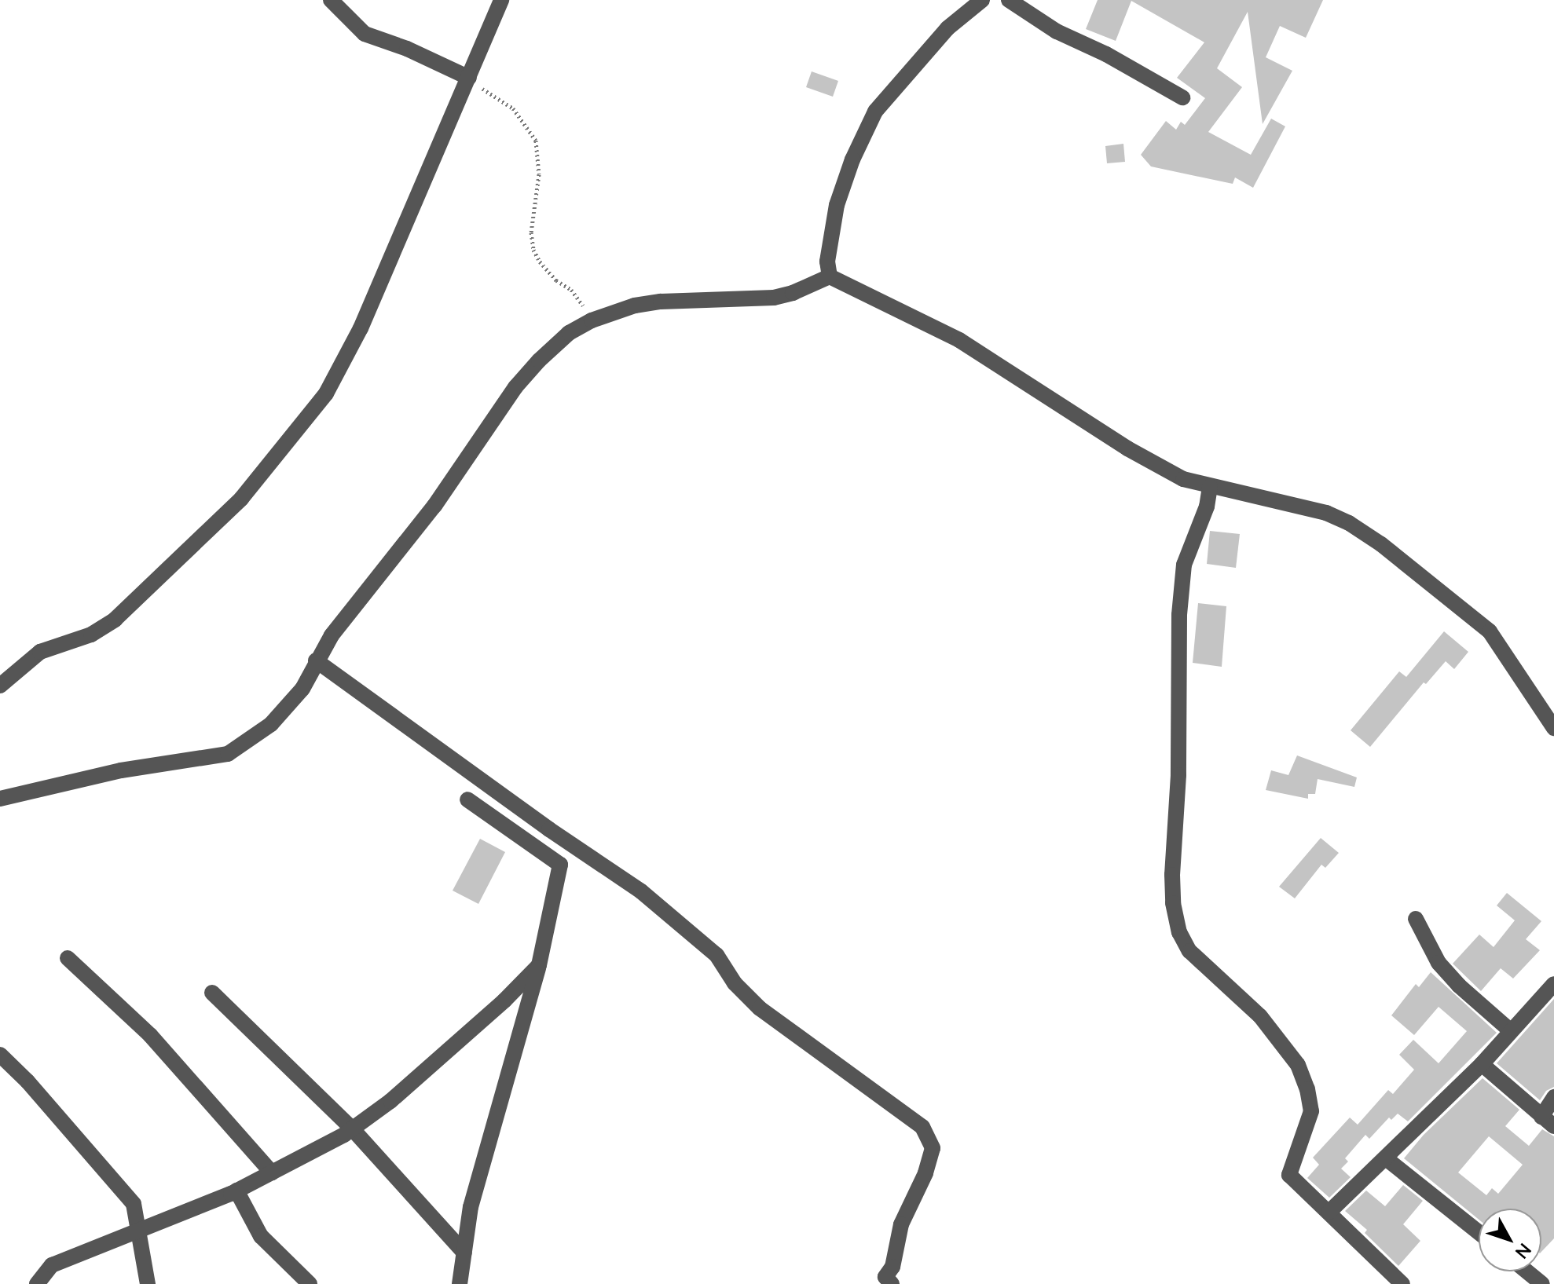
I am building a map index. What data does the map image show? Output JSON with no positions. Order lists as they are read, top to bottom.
{
  "north": "bottom right"
}
